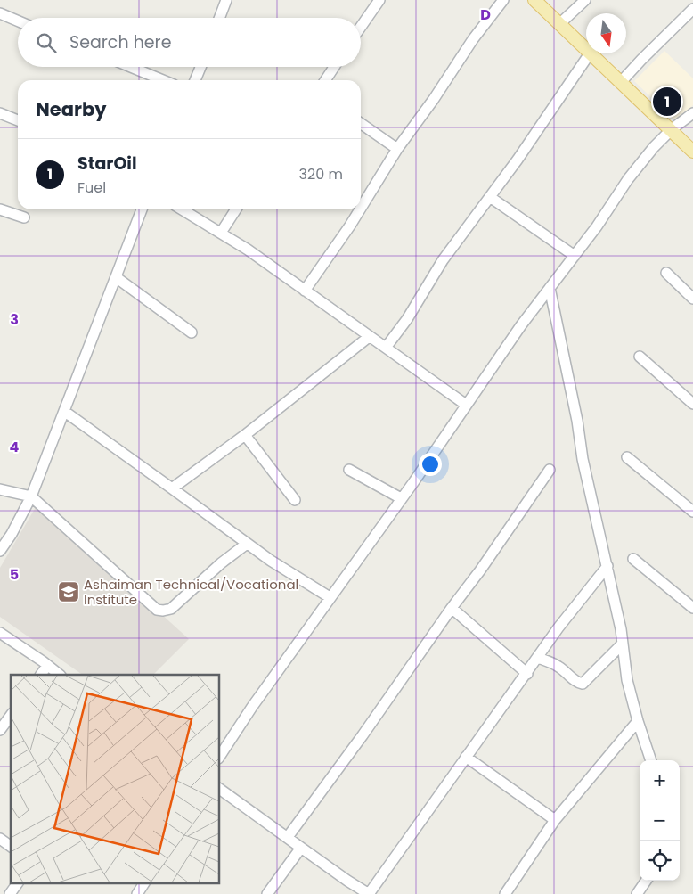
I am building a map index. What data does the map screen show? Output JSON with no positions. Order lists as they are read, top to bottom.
{
  "places": {
    "school or university": ["Ashaiman Technical/Vocational Institute"]
  },
  "north": "bottom",
  "page": {
    "search": "Search here",
    "heading": "Nearby",
    "pins": "1",
    "list": [
      {
        "mark": "1",
        "name": "StarOil",
        "note": "Fuel",
        "value": "320 m"
      }
    ],
    "map_buttons": ["+", "−"]
  },
  "grid": {
    "columns": ["D"],
    "rows": ["3", "4", "5"]
  }
}
